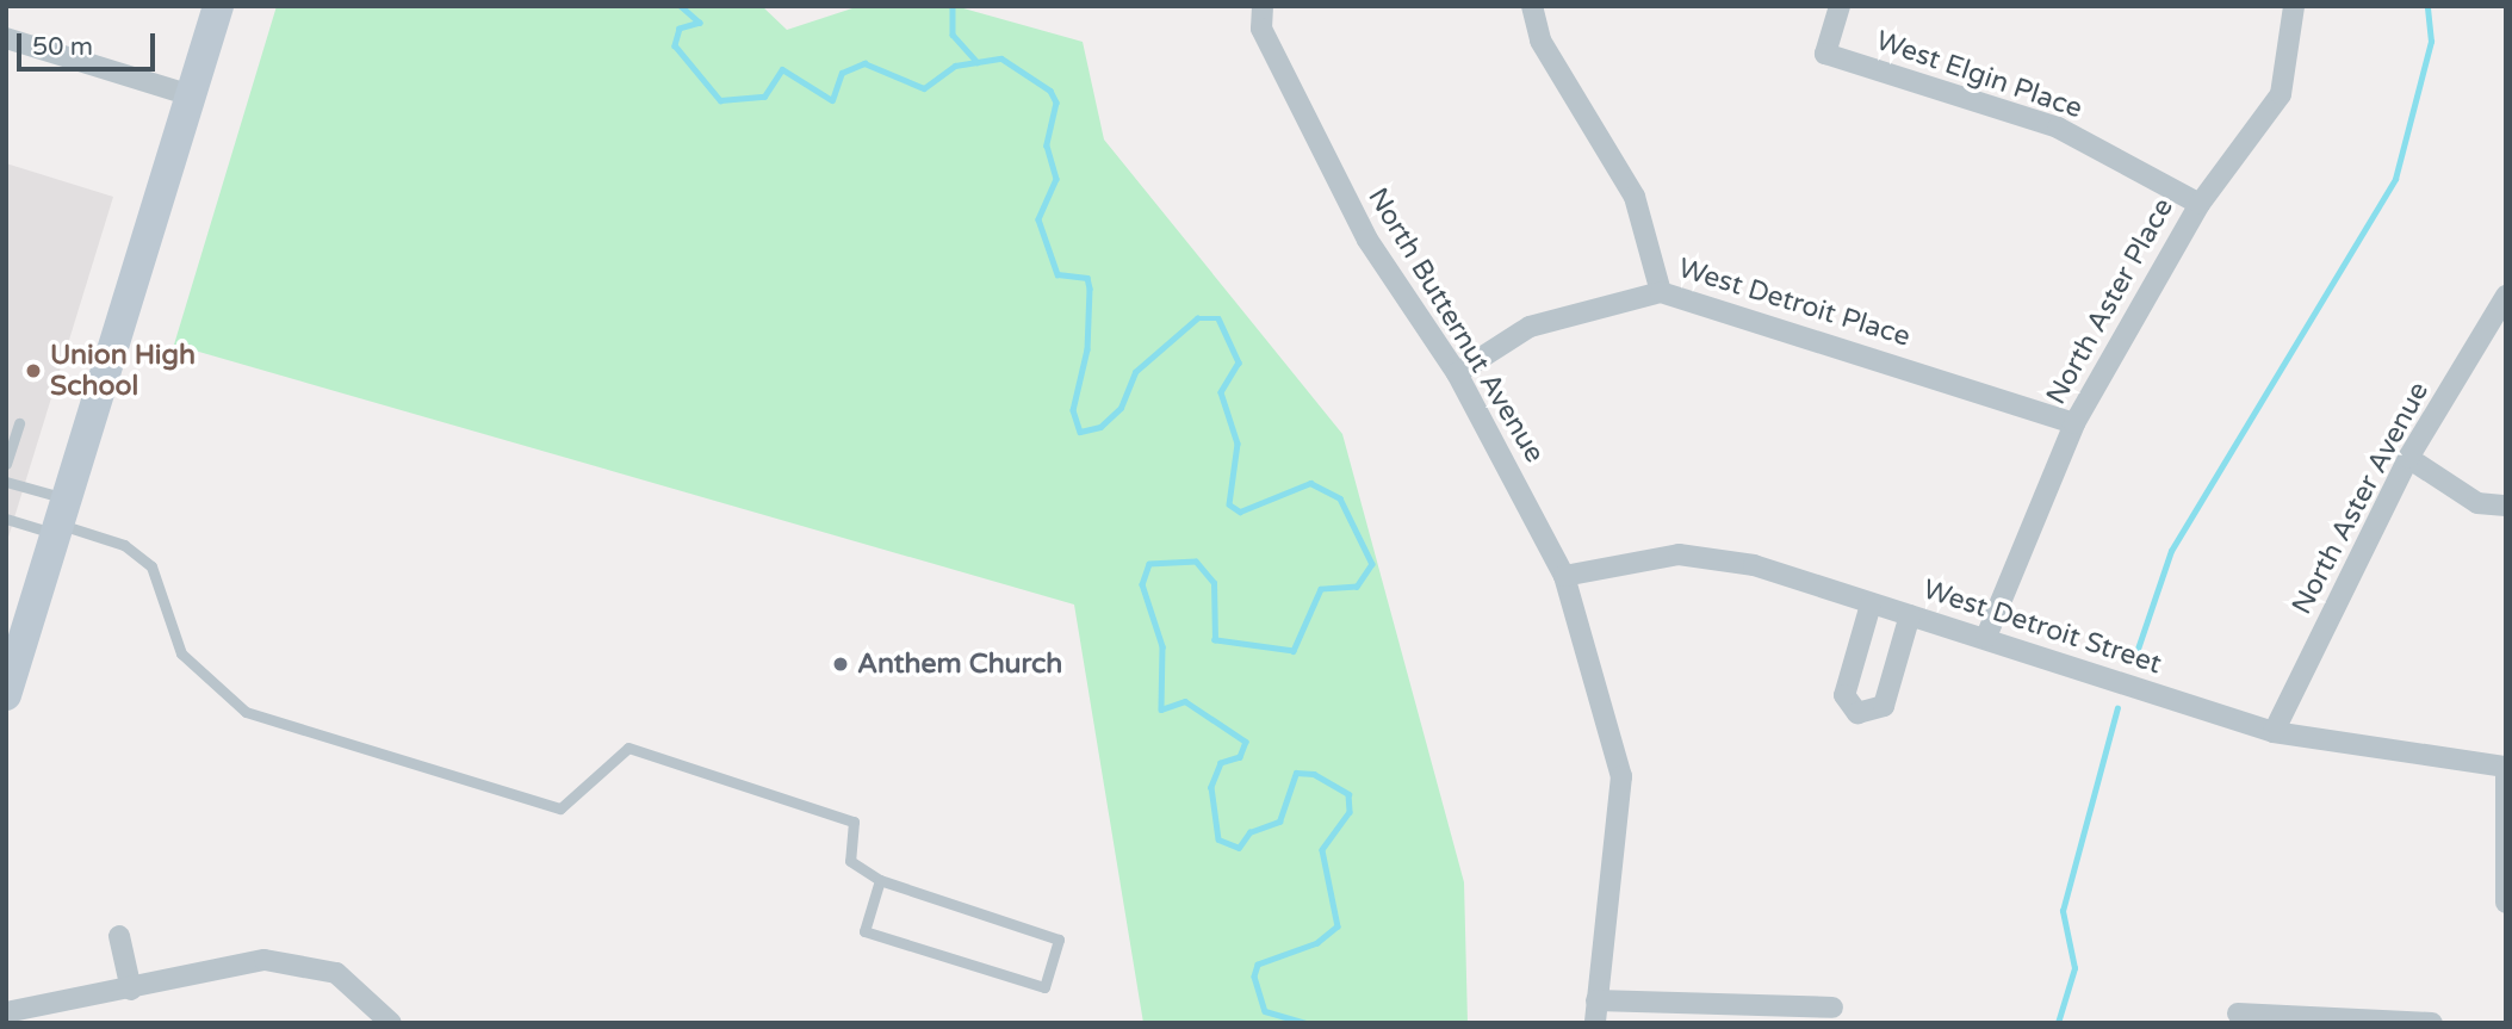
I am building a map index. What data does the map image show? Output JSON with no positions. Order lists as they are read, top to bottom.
{
  "streets": {
    "street": [
      "West Elgin Place",
      "North Aster Place",
      "West Detroit Place",
      "North Butternut Avenue",
      "North Aster Avenue",
      "West Detroit Street"
    ]
  },
  "crossings": [
    ["West Elgin Place", "North Aster Place"],
    ["North Aster Place", "West Detroit Place"],
    ["North Aster Place", "West Detroit Street"],
    ["West Detroit Place", "North Butternut Avenue"],
    ["North Butternut Avenue", "West Detroit Street"],
    ["North Aster Avenue", "West Detroit Street"]
  ],
  "places": ["Union High School", "Anthem Church"],
  "scale_bar": "50 m"
}
